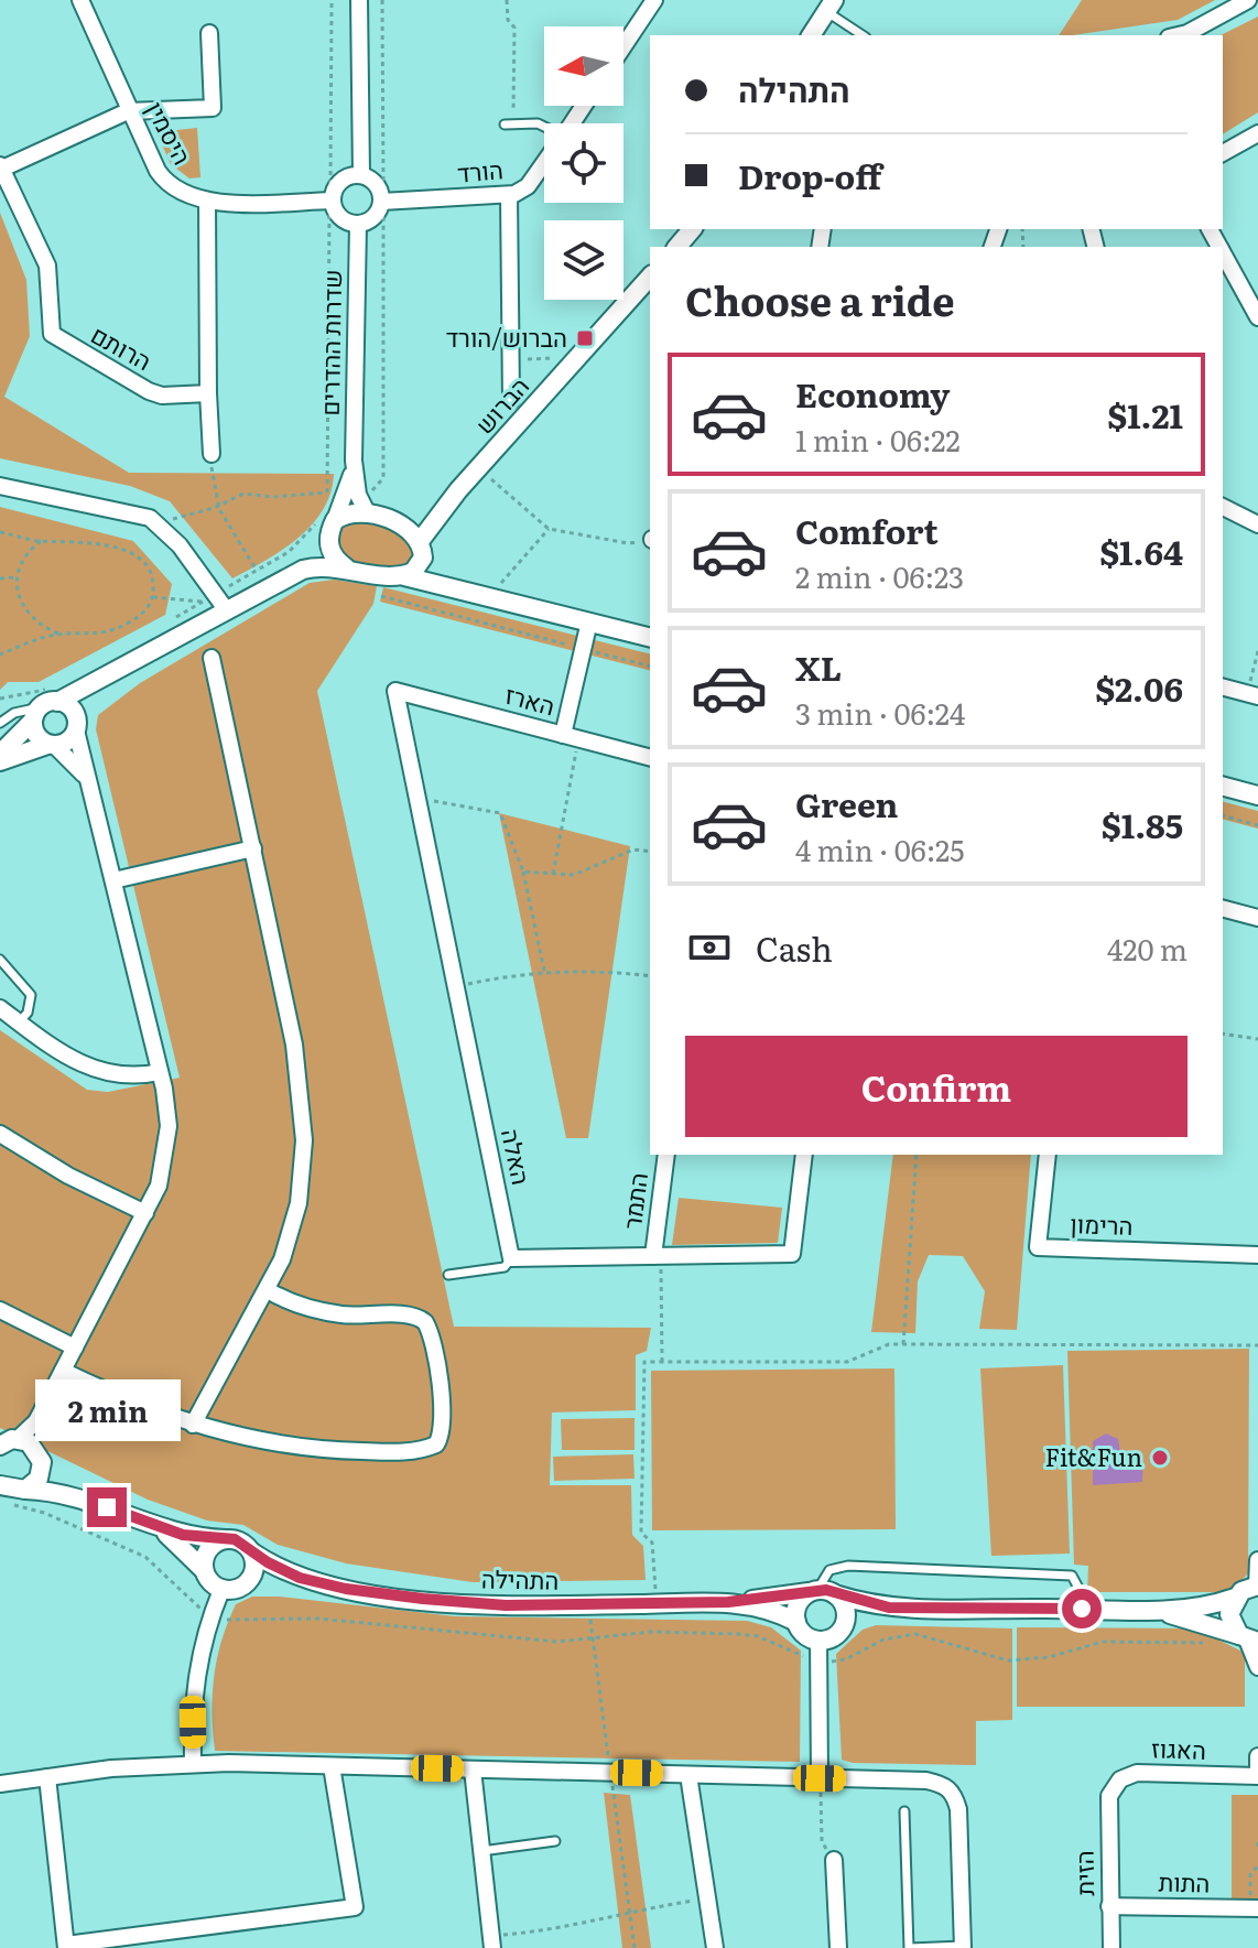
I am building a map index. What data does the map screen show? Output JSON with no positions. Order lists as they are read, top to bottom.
{
  "streets": {
    "street": [
      "היסמין",
      "הורד",
      "שדרות ההדרים",
      "הרותם",
      "הברוש",
      "הארז",
      "האלה",
      "התמר",
      "הרימון",
      "התהילה",
      "האגוז",
      "הזית",
      "התות"
    ]
  },
  "crossings": [
    ["היסמין", "הורד"],
    ["היסמין", "שדרות ההדרים"],
    ["היסמין", "הרותם"],
    ["הורד", "שדרות ההדרים"],
    ["הארז", "האלה"],
    ["האגוז", "הזית"],
    ["הזית", "התות"]
  ],
  "places": {
    "transit": ["הברוש/הורד"],
    "other": ["Fit&Fun"]
  },
  "north": "left",
  "page": {
    "banner": ["התהילה", "Drop-off"],
    "heading": "Choose a ride",
    "list": [
      {
        "name": "Economy",
        "note": "1 min · 06:22",
        "value": "$1.21"
      },
      {
        "name": "Comfort",
        "note": "2 min · 06:23",
        "value": "$1.64"
      },
      {
        "name": "XL",
        "note": "3 min · 06:24",
        "value": "$2.06"
      },
      {
        "name": "Green",
        "note": "4 min · 06:25",
        "value": "$1.85"
      }
    ],
    "pay": ["Cash", "420 m"],
    "buttons": "Confirm",
    "bubble": "2 min"
  }
}
